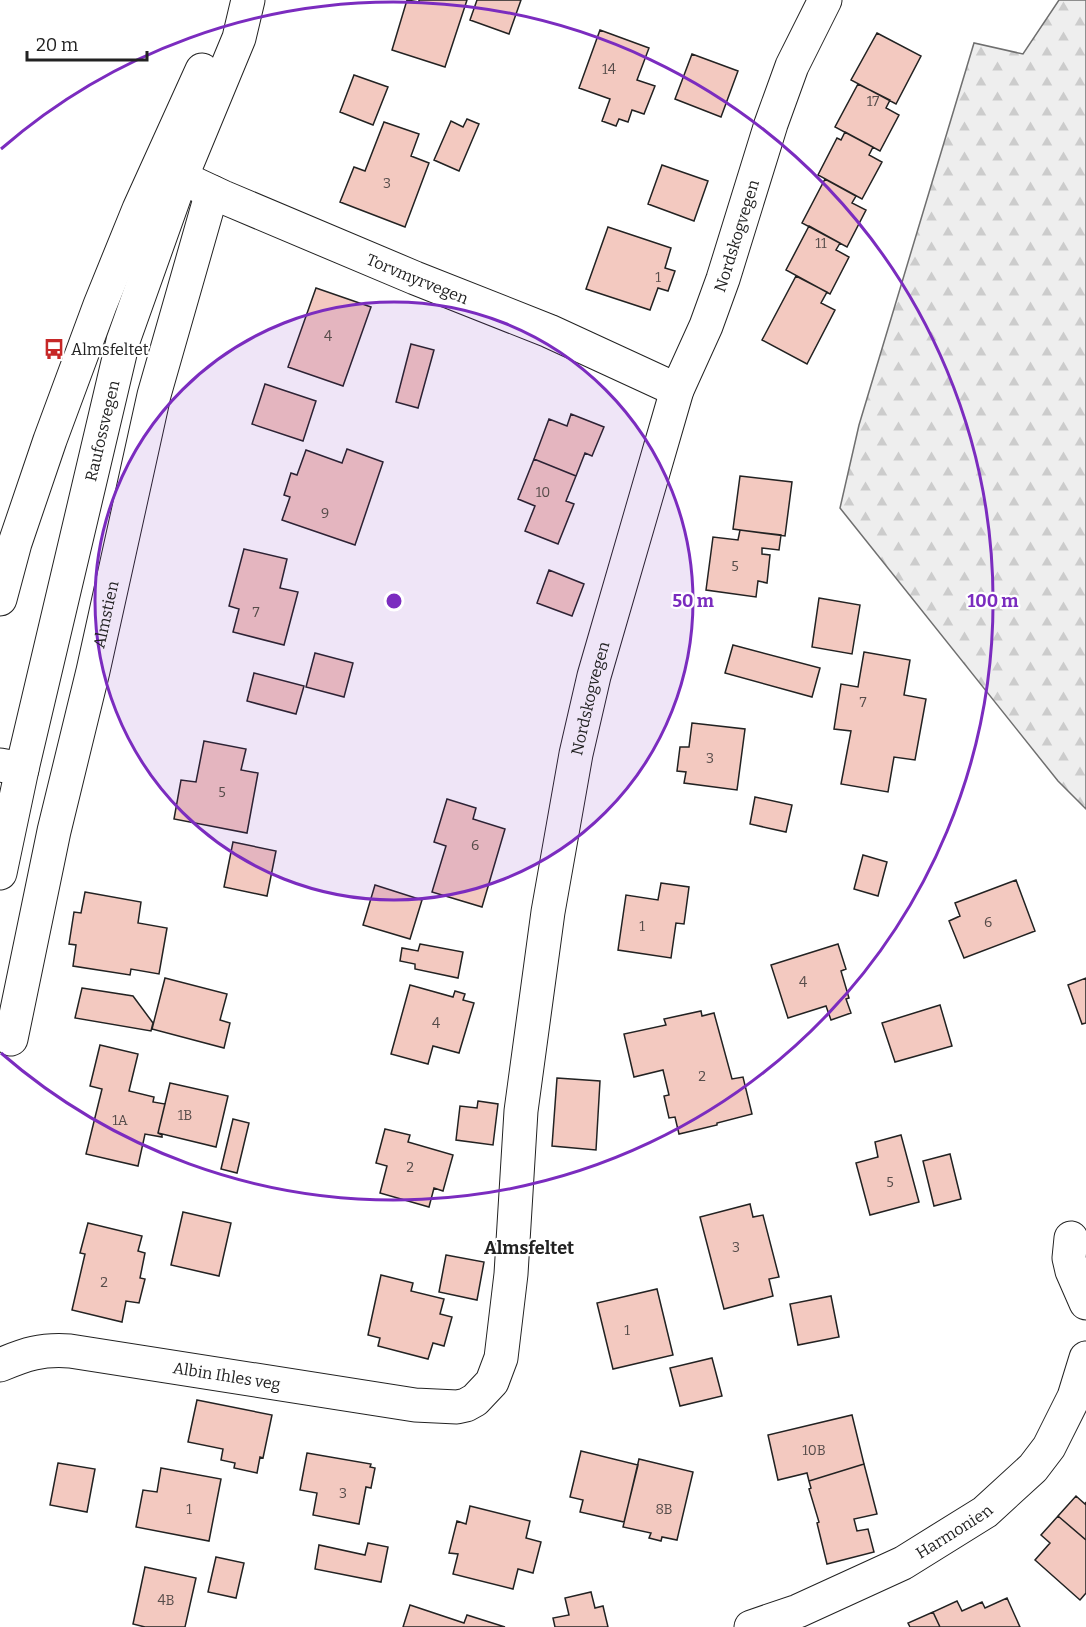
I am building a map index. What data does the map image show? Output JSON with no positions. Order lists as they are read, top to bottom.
{
  "streets": {
    "street": [
      "Nordskogvegen",
      "Torvmyrvegen",
      "Raufossvegen",
      "Almstien",
      "Albin Ihles veg",
      "Harmonien"
    ]
  },
  "crossings": [
    ["Nordskogvegen", "Torvmyrvegen"],
    ["Nordskogvegen", "Albin Ihles veg"],
    ["Torvmyrvegen", "Raufossvegen"],
    ["Torvmyrvegen", "Almstien"]
  ],
  "districts": ["Almsfeltet"],
  "places": {
    "bus stop": ["Almsfeltet"]
  },
  "house_numbers": [
    "14",
    "17",
    "3",
    "11",
    "1",
    "4",
    "10",
    "9",
    "5",
    "7",
    "7",
    "3",
    "5",
    "6",
    "6",
    "1",
    "4",
    "4",
    "2",
    "1B",
    "1A",
    "2",
    "5",
    "3",
    "2",
    "1",
    "10B",
    "3",
    "1",
    "8B",
    "4B"
  ],
  "scale_bar": "20 m",
  "rings": ["50 m", "100 m"]
}
